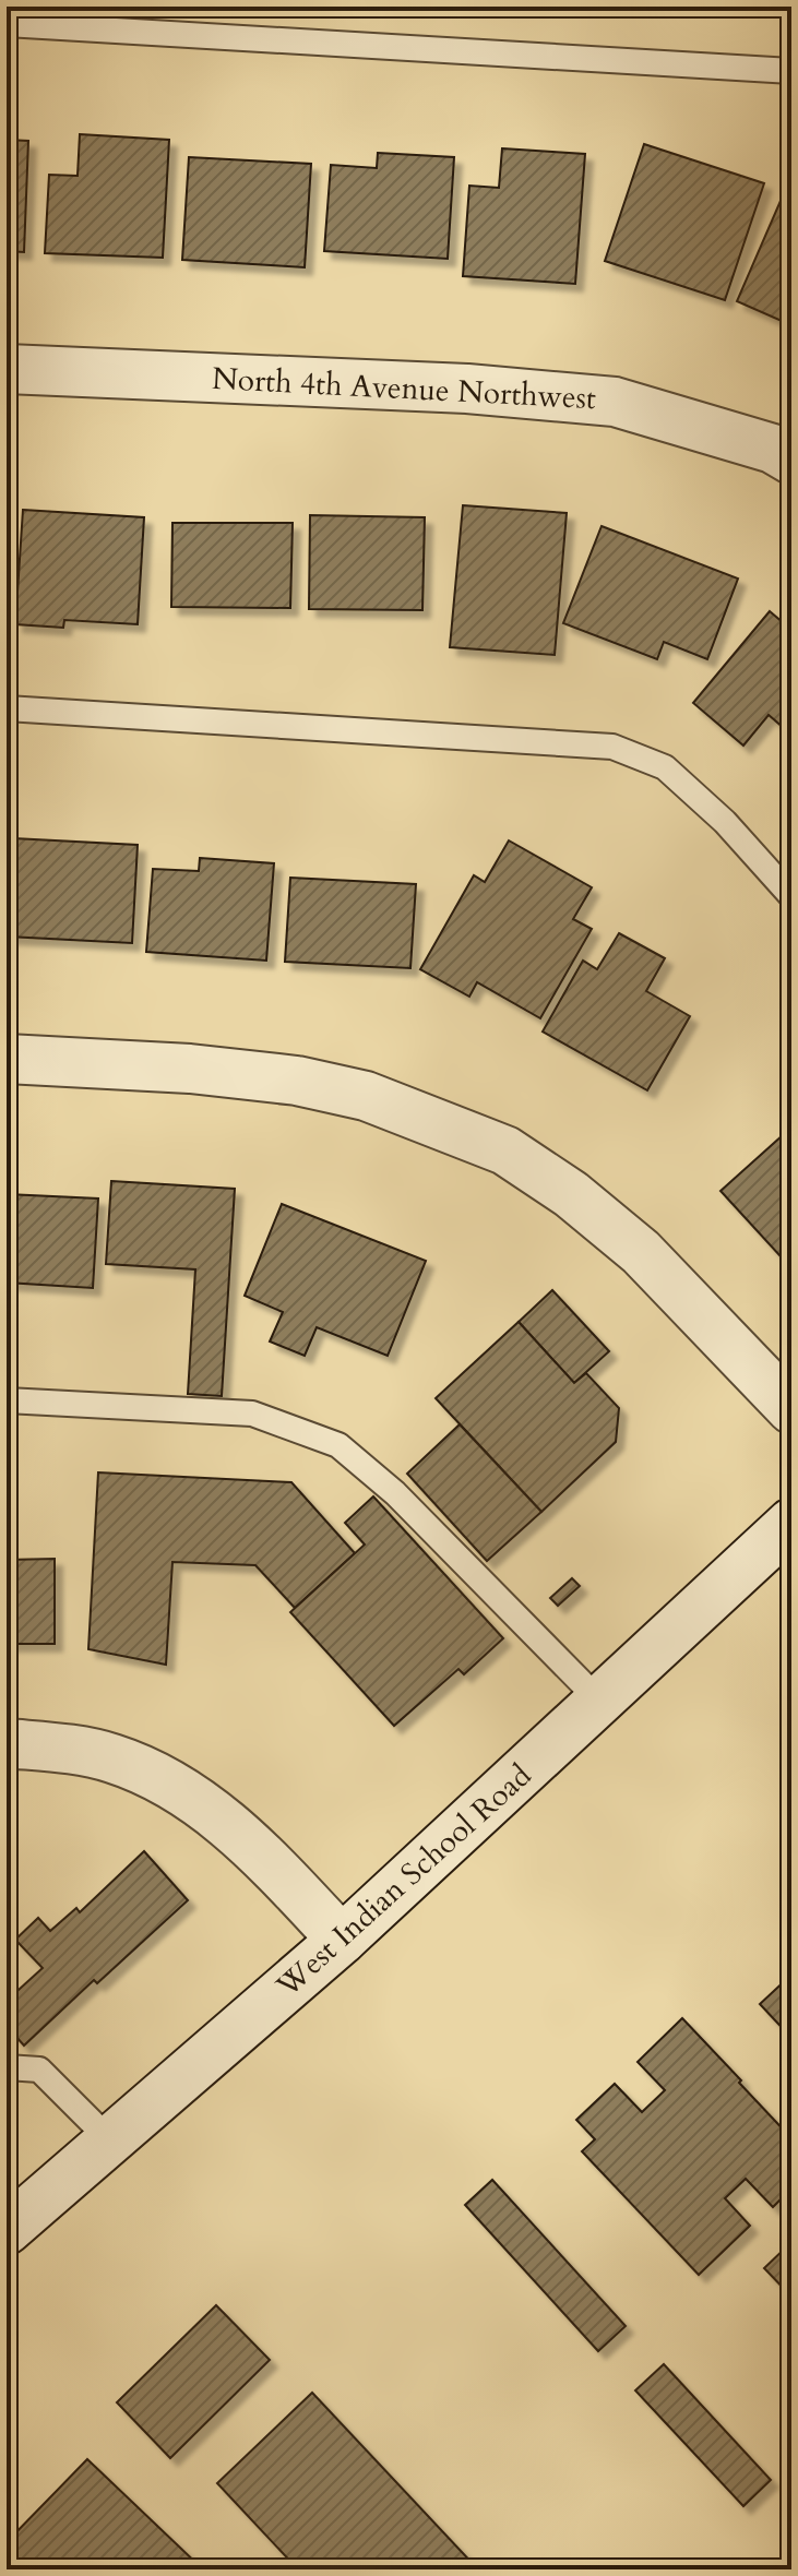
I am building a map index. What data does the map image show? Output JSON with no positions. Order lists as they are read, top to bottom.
{
  "streets": {
    "street": ["North 4th Avenue Northwest", "West Indian School Road"]
  }
}
